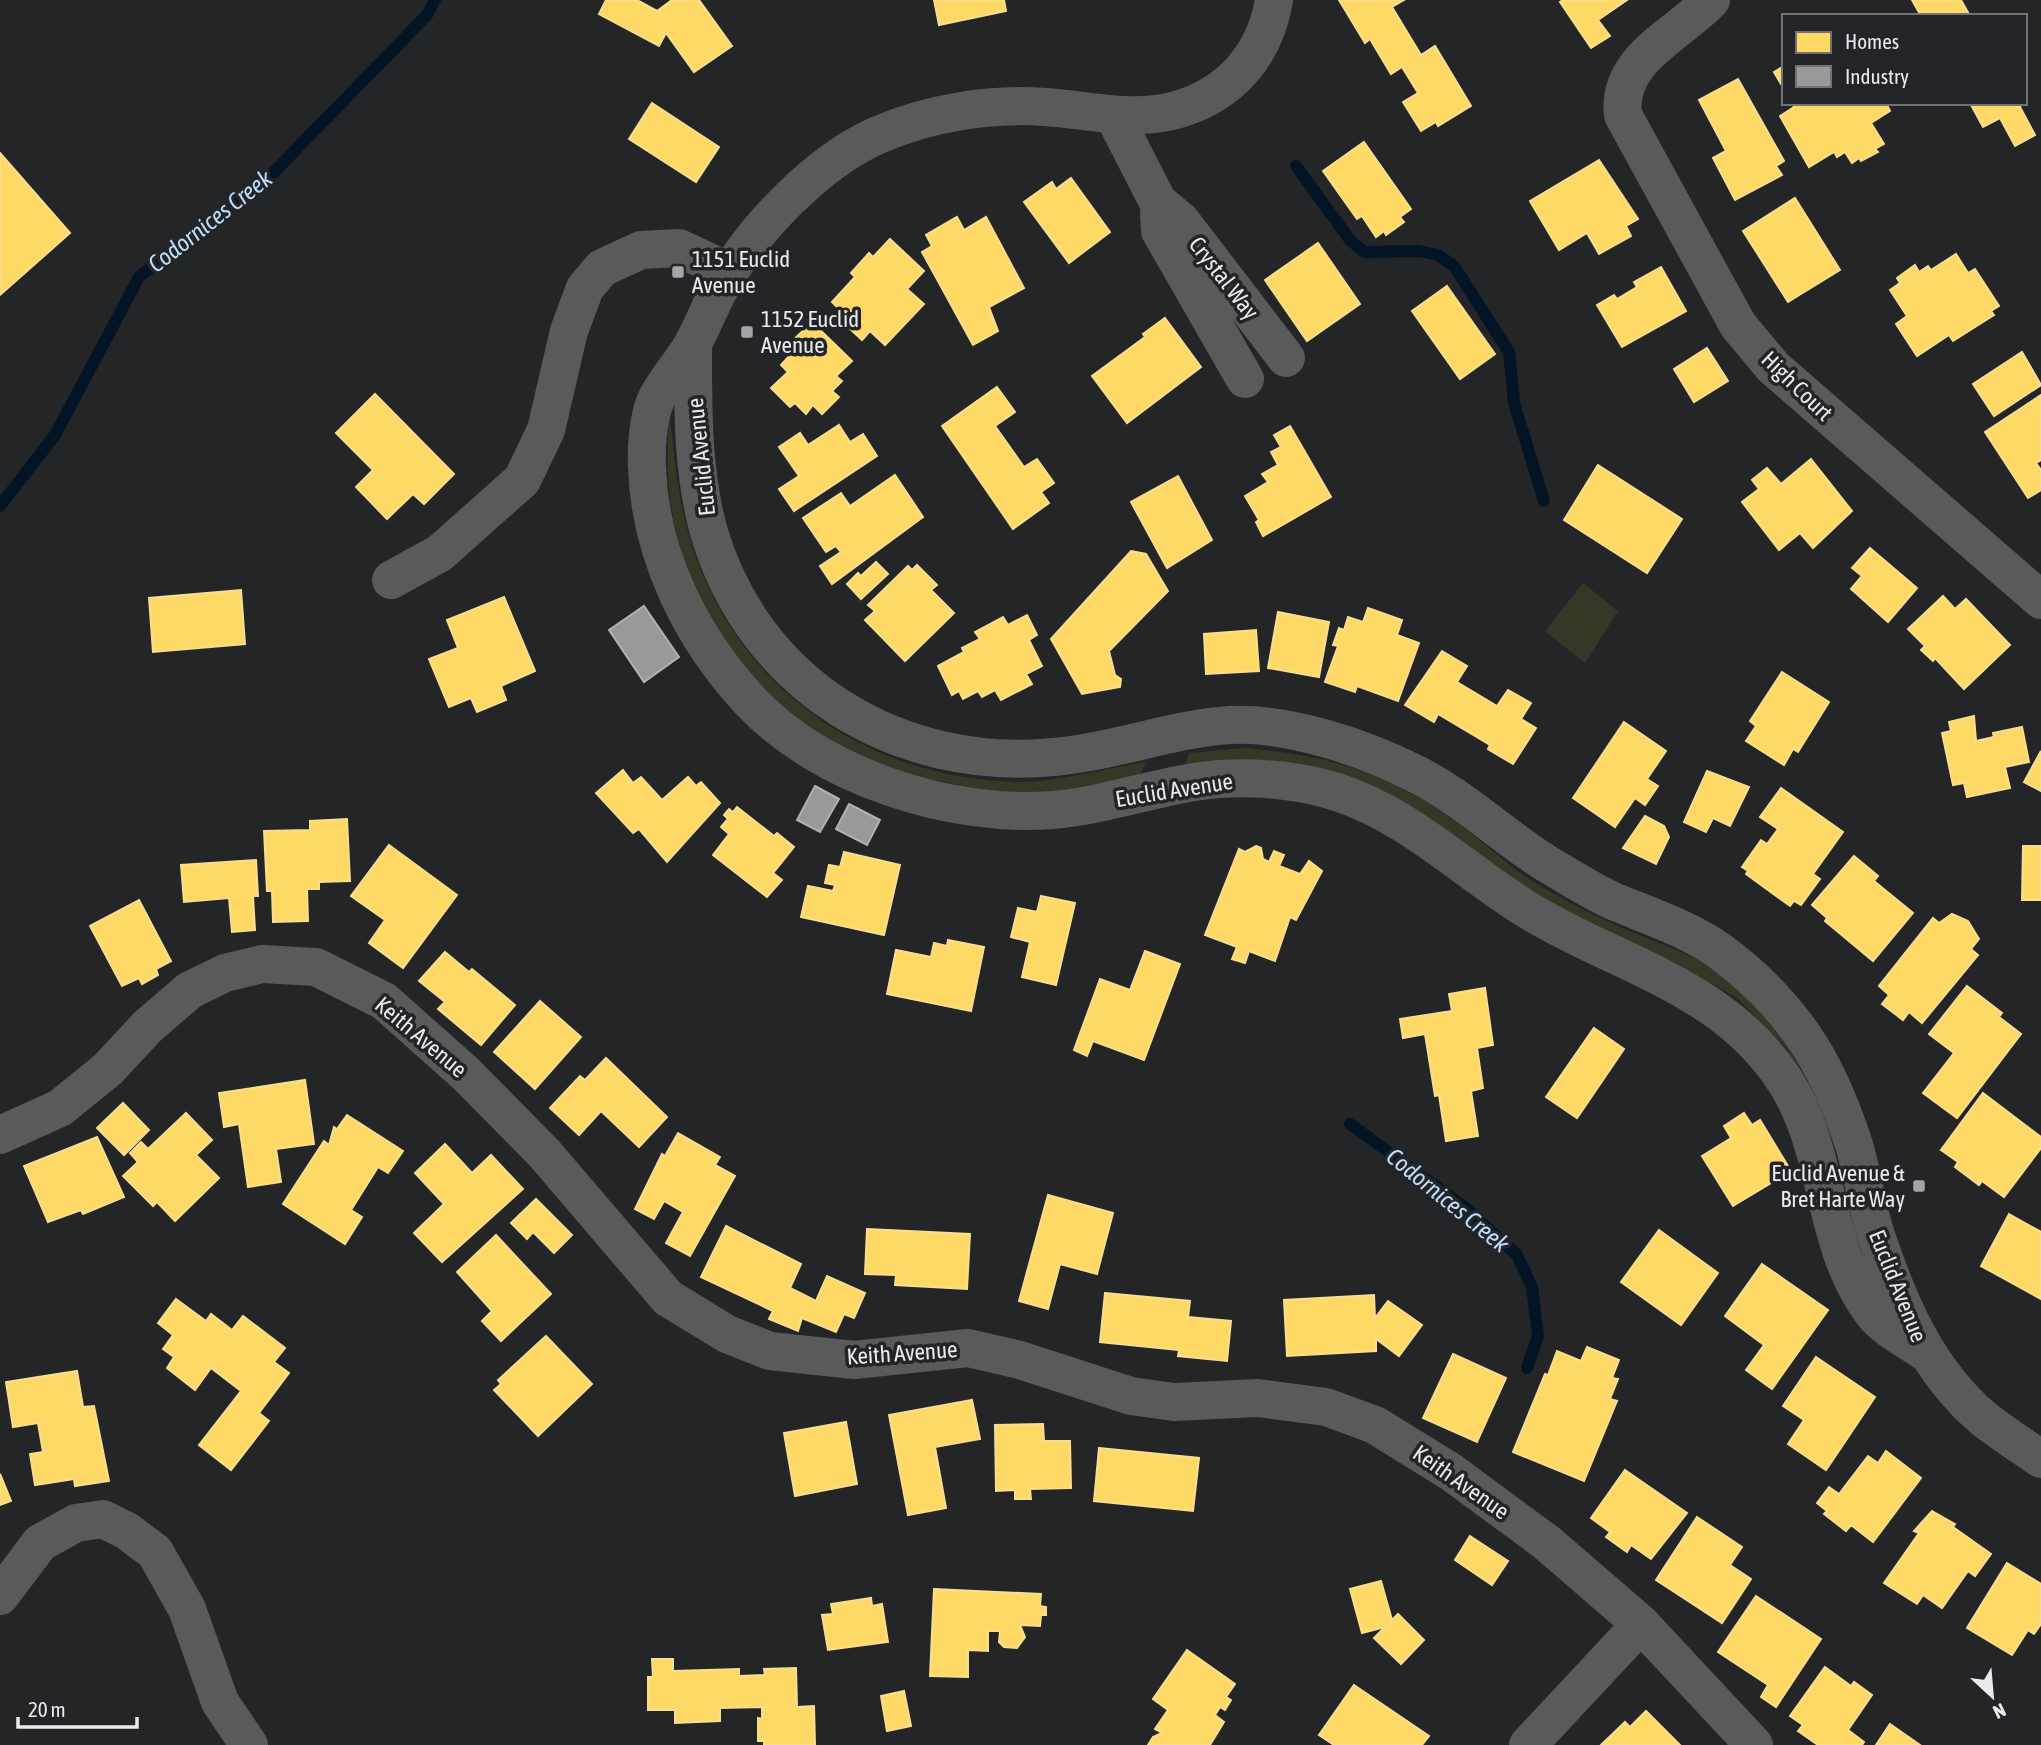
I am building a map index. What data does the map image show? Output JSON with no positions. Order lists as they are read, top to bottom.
{
  "streets": {
    "street": [
      "Crystal Way",
      "High Court",
      "Euclid Avenue",
      "Keith Avenue"
    ]
  },
  "crossings": [
    ["Crystal Way", "Euclid Avenue"]
  ],
  "water": ["Codornices Creek"],
  "places": {
    "transit": ["1151 Euclid Avenue", "1152 Euclid Avenue", "Euclid Avenue & Bret Harte Way"]
  },
  "legend": ["Homes", "Industry"],
  "scale_bar": "20 m",
  "north": "bottom right"
}
